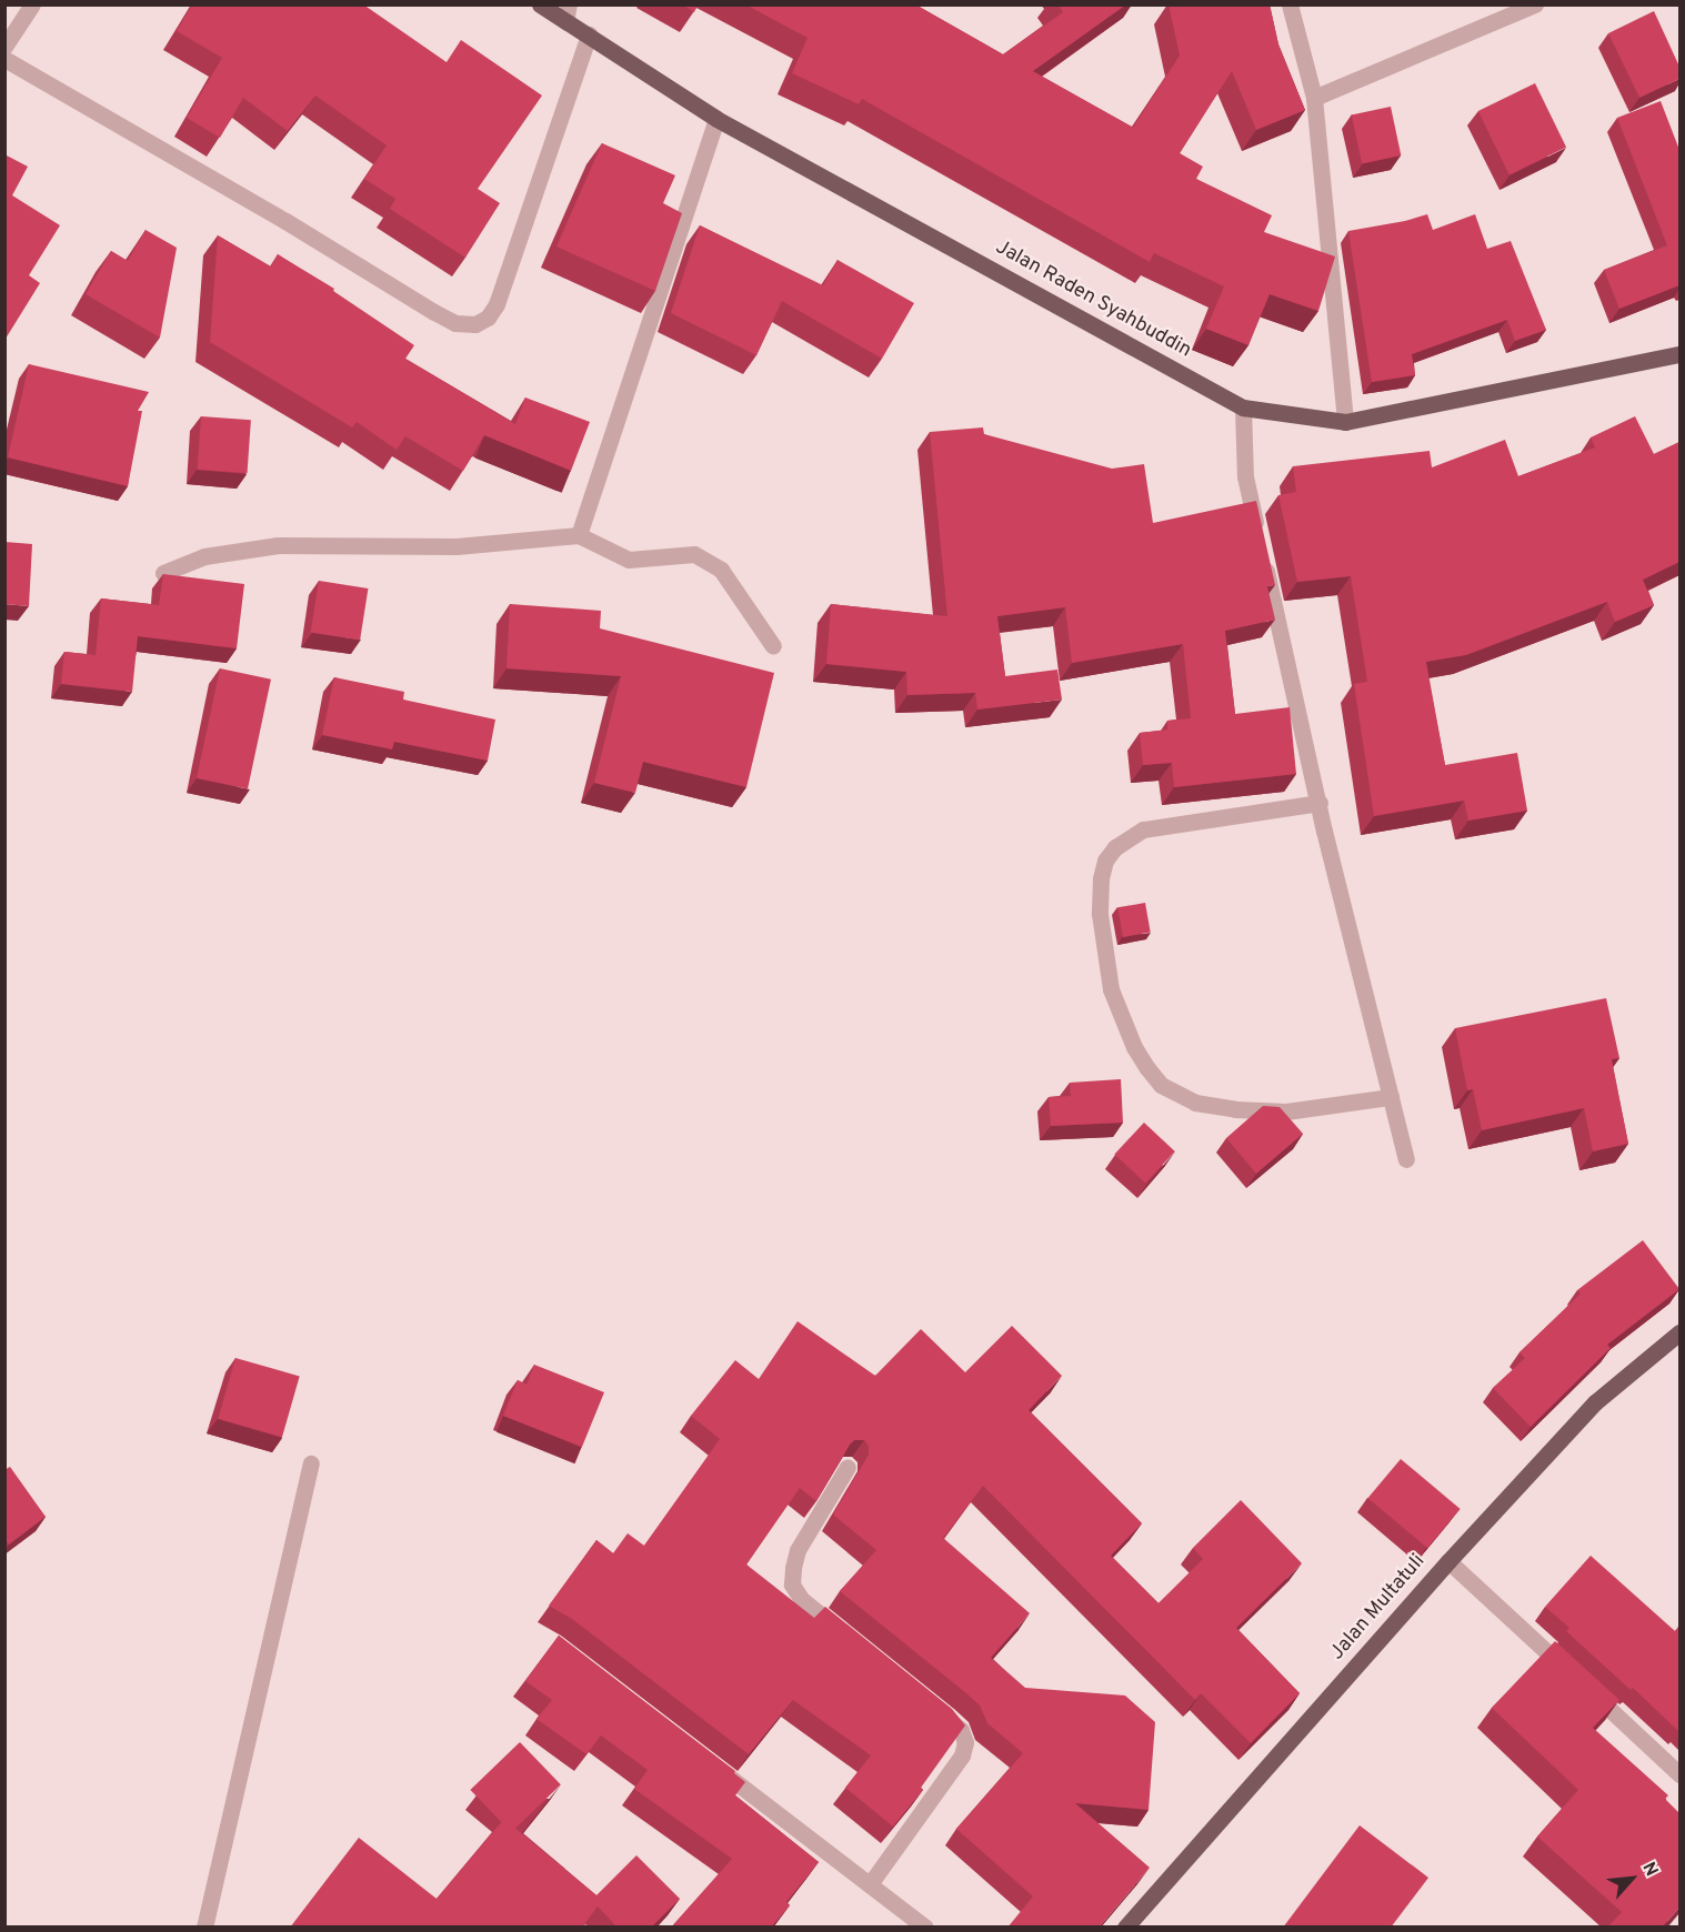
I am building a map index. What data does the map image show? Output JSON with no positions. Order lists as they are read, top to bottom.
{
  "streets": {
    "main road": ["Jalan Raden Syahbuddin", "Jalan Multatuli"]
  },
  "north": "top right"
}
